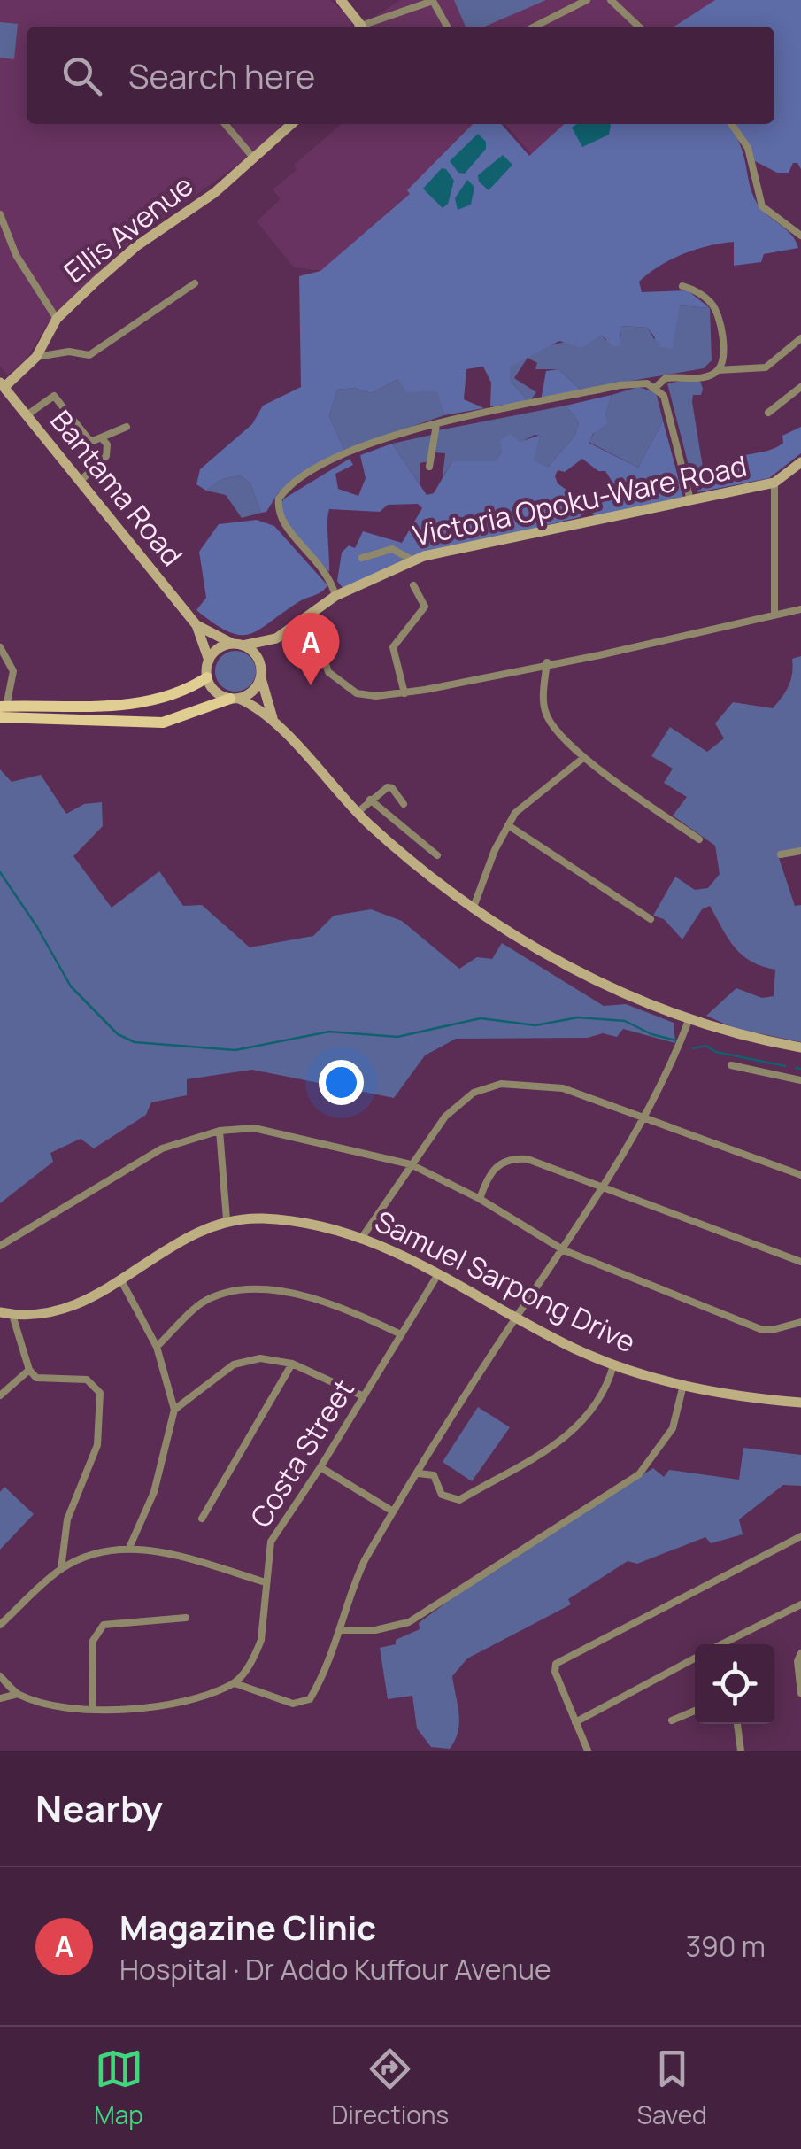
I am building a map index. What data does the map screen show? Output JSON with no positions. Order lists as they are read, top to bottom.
{
  "streets": {
    "main road": [
      "Ellis Avenue",
      "Bantama Road",
      "Victoria Opoku-Ware Road",
      "Samuel Sarpong Drive"
    ],
    "street": ["Costa Street"]
  },
  "crossings": [
    ["Ellis Avenue", "Bantama Road"],
    ["Samuel Sarpong Drive", "Costa Street"]
  ],
  "page": {
    "search": "Search here",
    "pins": "A",
    "heading": "Nearby",
    "list": [
      {
        "mark": "A",
        "name": "Magazine Clinic",
        "note": "Hospital · Dr Addo Kuffour Avenue",
        "value": "390 m"
      }
    ],
    "nav": ["Map", "Directions", "Saved"]
  }
}
